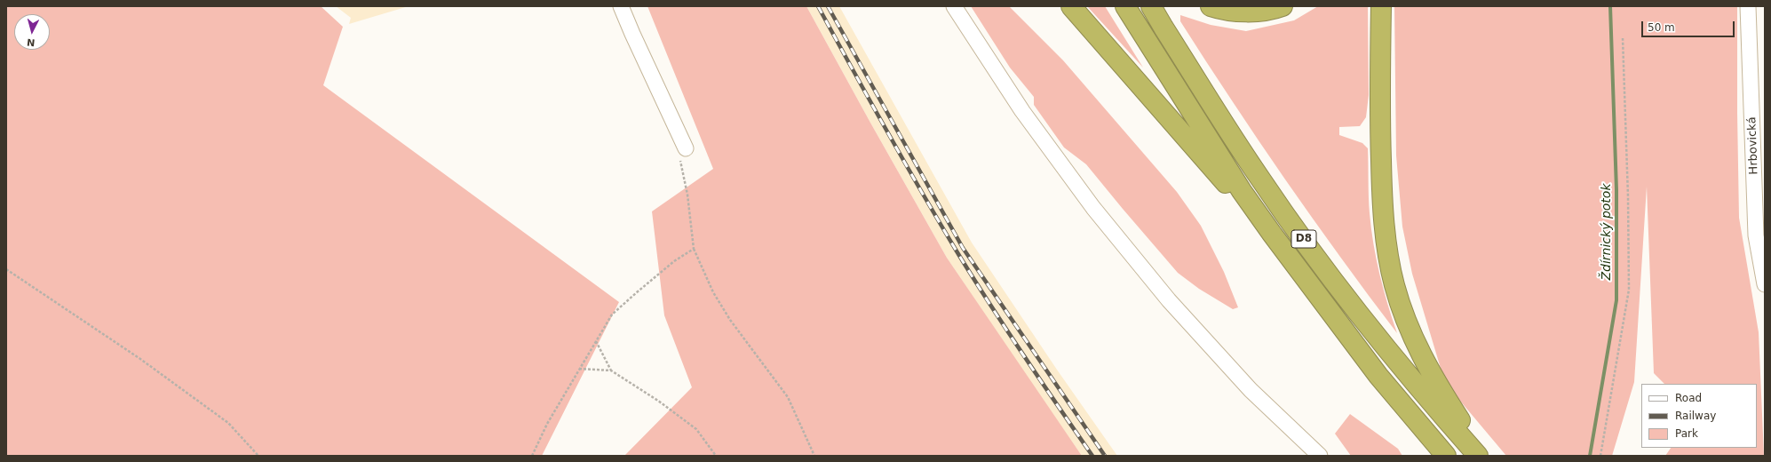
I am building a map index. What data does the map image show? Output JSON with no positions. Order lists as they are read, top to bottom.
{
  "streets": {
    "highway": ["D8"],
    "street": ["Hrbovická"]
  },
  "water": ["Ždírnický potok"],
  "legend": ["Road", "Railway", "Park"],
  "scale_bar": "50 m",
  "north": "bottom"
}
